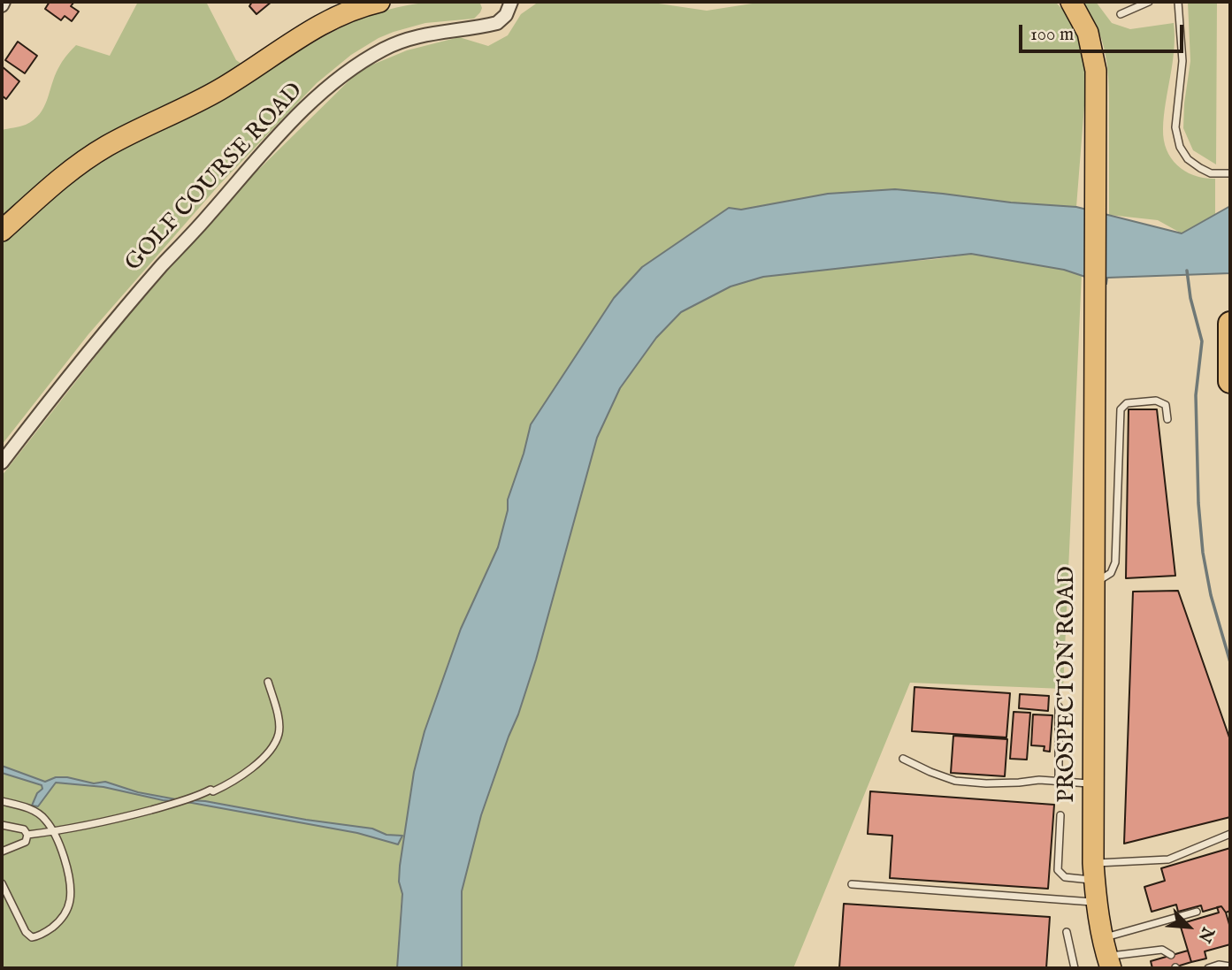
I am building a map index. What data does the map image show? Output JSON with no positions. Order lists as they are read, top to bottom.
{
  "streets": {
    "main road": ["PROSPECTON ROAD"],
    "street": ["GOLF COURSE ROAD"]
  },
  "scale_bar": "100 m",
  "north": "bottom right"
}
